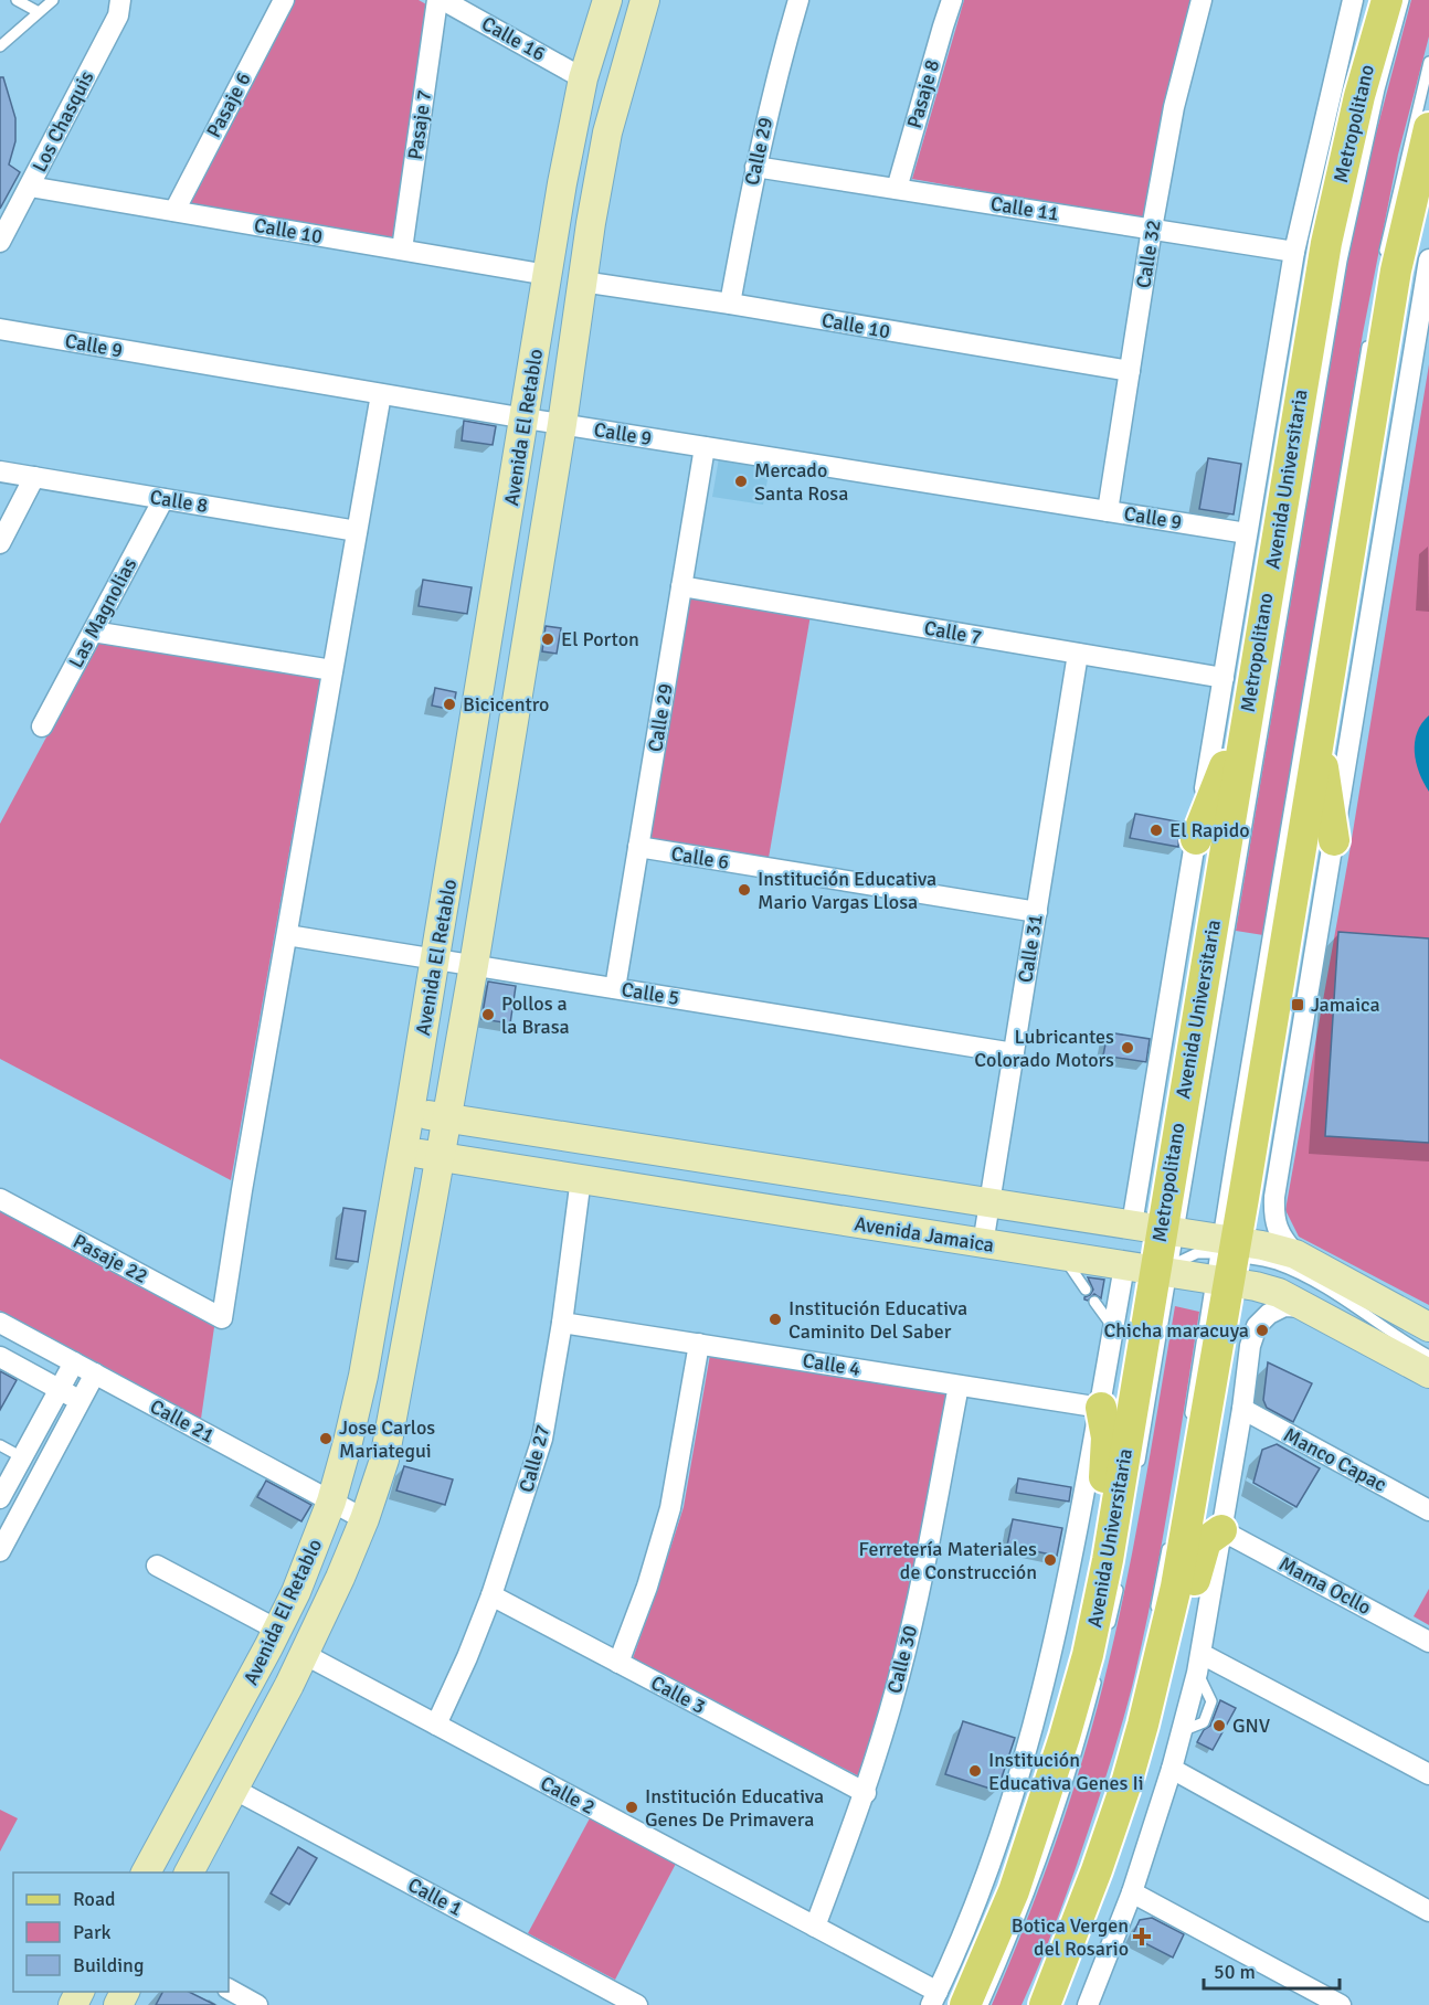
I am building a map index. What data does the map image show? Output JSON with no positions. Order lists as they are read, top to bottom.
{
  "streets": {
    "main road": ["Avenida El Retablo", "Avenida Universitaria", "Avenida Jamaica"],
    "street": [
      "Calle 16",
      "Pasaje 8",
      "Pasaje 6",
      "Los Chasquis",
      "Pasaje 7",
      "Calle 29",
      "Calle 11",
      "Calle 10",
      "Calle 32",
      "Calle 9",
      "Calle 8",
      "Las Magnolias",
      "Calle 7",
      "Calle 6",
      "Calle 31",
      "Calle 5",
      "Pasaje 22",
      "Calle 4",
      "Calle 21",
      "Calle 27",
      "Manco Capac",
      "Mama Ocllo",
      "Calle 30",
      "Calle 3",
      "Calle 2",
      "Calle 1"
    ],
    "lane": ["Metropolitano"]
  },
  "crossings": [
    ["Calle 16", "Avenida El Retablo"],
    ["Pasaje 8", "Calle 11"],
    ["Pasaje 6", "Calle 10"],
    ["Los Chasquis", "Calle 10"],
    ["Metropolitano", "Avenida Universitaria"],
    ["Metropolitano", "Avenida Jamaica"],
    ["Pasaje 7", "Calle 10"],
    ["Calle 29", "Calle 11"],
    ["Calle 29", "Calle 10"],
    ["Calle 29", "Calle 9"],
    ["Calle 29", "Calle 7"],
    ["Calle 29", "Calle 6"],
    ["Calle 29", "Calle 5"],
    ["Calle 11", "Calle 32"],
    ["Calle 11", "Avenida Universitaria"],
    ["Calle 10", "Calle 32"],
    ["Calle 10", "Avenida El Retablo"],
    ["Calle 32", "Calle 9"],
    ["Calle 9", "Avenida El Retablo"],
    ["Calle 9", "Avenida Universitaria"],
    ["Avenida El Retablo", "Calle 5"],
    ["Avenida El Retablo", "Avenida Jamaica"],
    ["Avenida El Retablo", "Calle 21"],
    ["Avenida El Retablo", "Calle 2"],
    ["Avenida El Retablo", "Calle 1"],
    ["Avenida Universitaria", "Calle 7"],
    ["Avenida Universitaria", "Avenida Jamaica"],
    ["Avenida Universitaria", "Calle 4"],
    ["Avenida Universitaria", "Calle 2"],
    ["Calle 8", "Las Magnolias"],
    ["Calle 7", "Calle 31"],
    ["Calle 6", "Calle 31"],
    ["Calle 31", "Calle 5"],
    ["Calle 31", "Avenida Jamaica"],
    ["Calle 5", "Pasaje 22"],
    ["Avenida Jamaica", "Calle 27"],
    ["Calle 4", "Calle 27"],
    ["Calle 4", "Calle 30"],
    ["Calle 27", "Calle 3"],
    ["Calle 27", "Calle 2"],
    ["Calle 30", "Calle 3"],
    ["Calle 30", "Calle 2"]
  ],
  "places": {
    "other": [
      "Mercado Santa Rosa",
      "El Porton",
      "Bicicentro",
      "El Rapido",
      "Institución Educativa Mario Vargas Llosa",
      "Pollos a la Brasa",
      "Lubricantes Colorado Motors",
      "Institución Educativa Caminito Del Saber",
      "Chicha maracuya",
      "Jose Carlos Mariategui",
      "Ferretería Materiales de Construcción",
      "GNV",
      "Institución Educativa Genes Ii",
      "Institución Educativa Genes De Primavera"
    ],
    "transit": ["Jamaica"],
    "health": ["Botica Vergen del Rosario"]
  },
  "legend": ["Road", "Park", "Building"],
  "scale_bar": "50 m"
}
